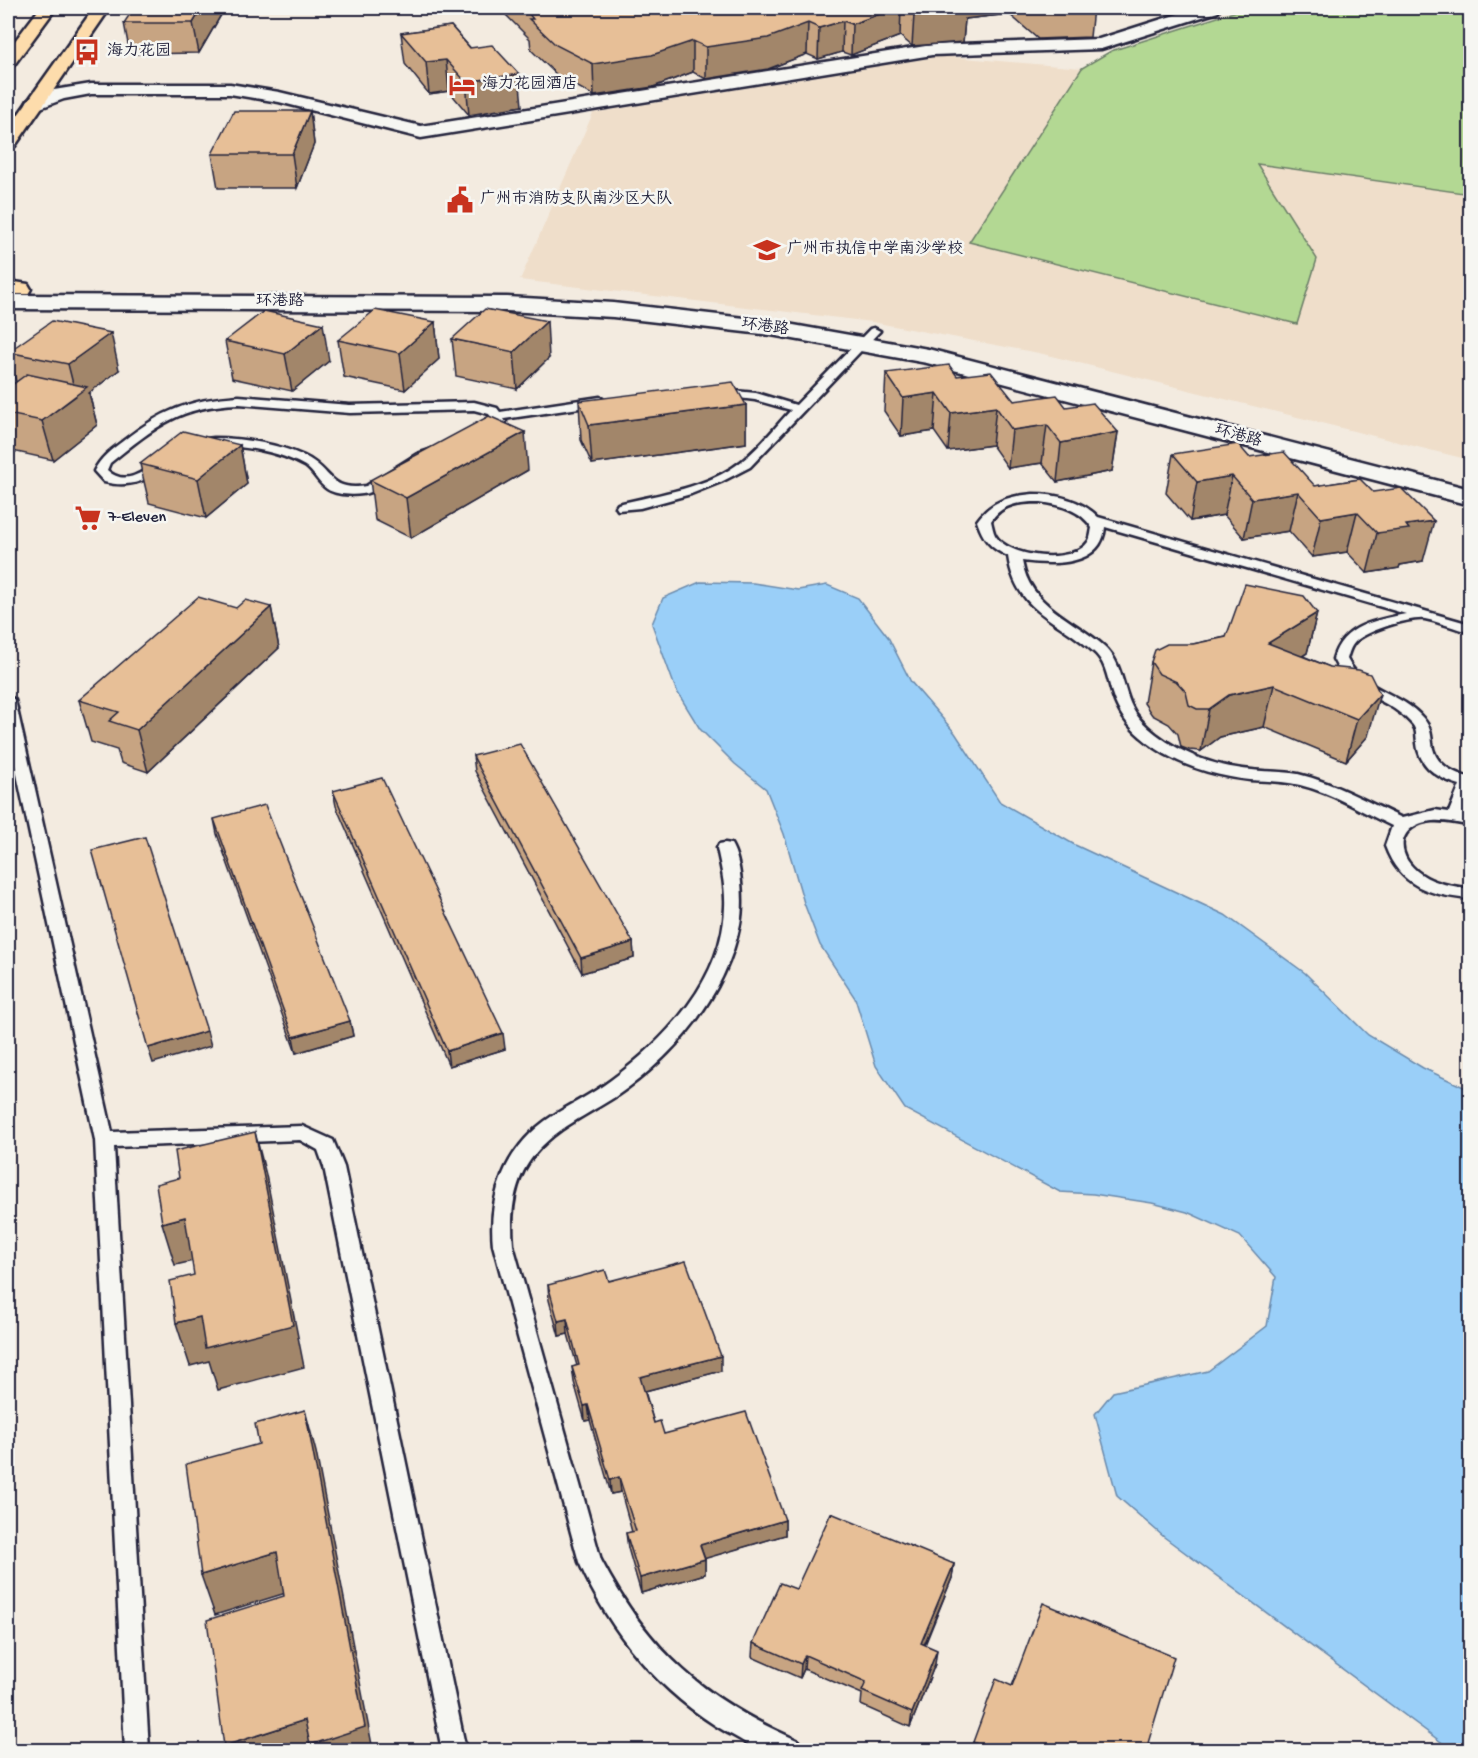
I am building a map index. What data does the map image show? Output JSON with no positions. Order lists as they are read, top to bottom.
{
  "streets": {
    "street": ["环港路"]
  },
  "places": {
    "bus stop": ["海力花园"],
    "hotel": ["海力花园酒店"],
    "public building": ["广州市消防支队南沙区大队"],
    "school or university": ["广州市执信中学南沙学校"],
    "supermarket": ["7-Eleven"]
  }
}
